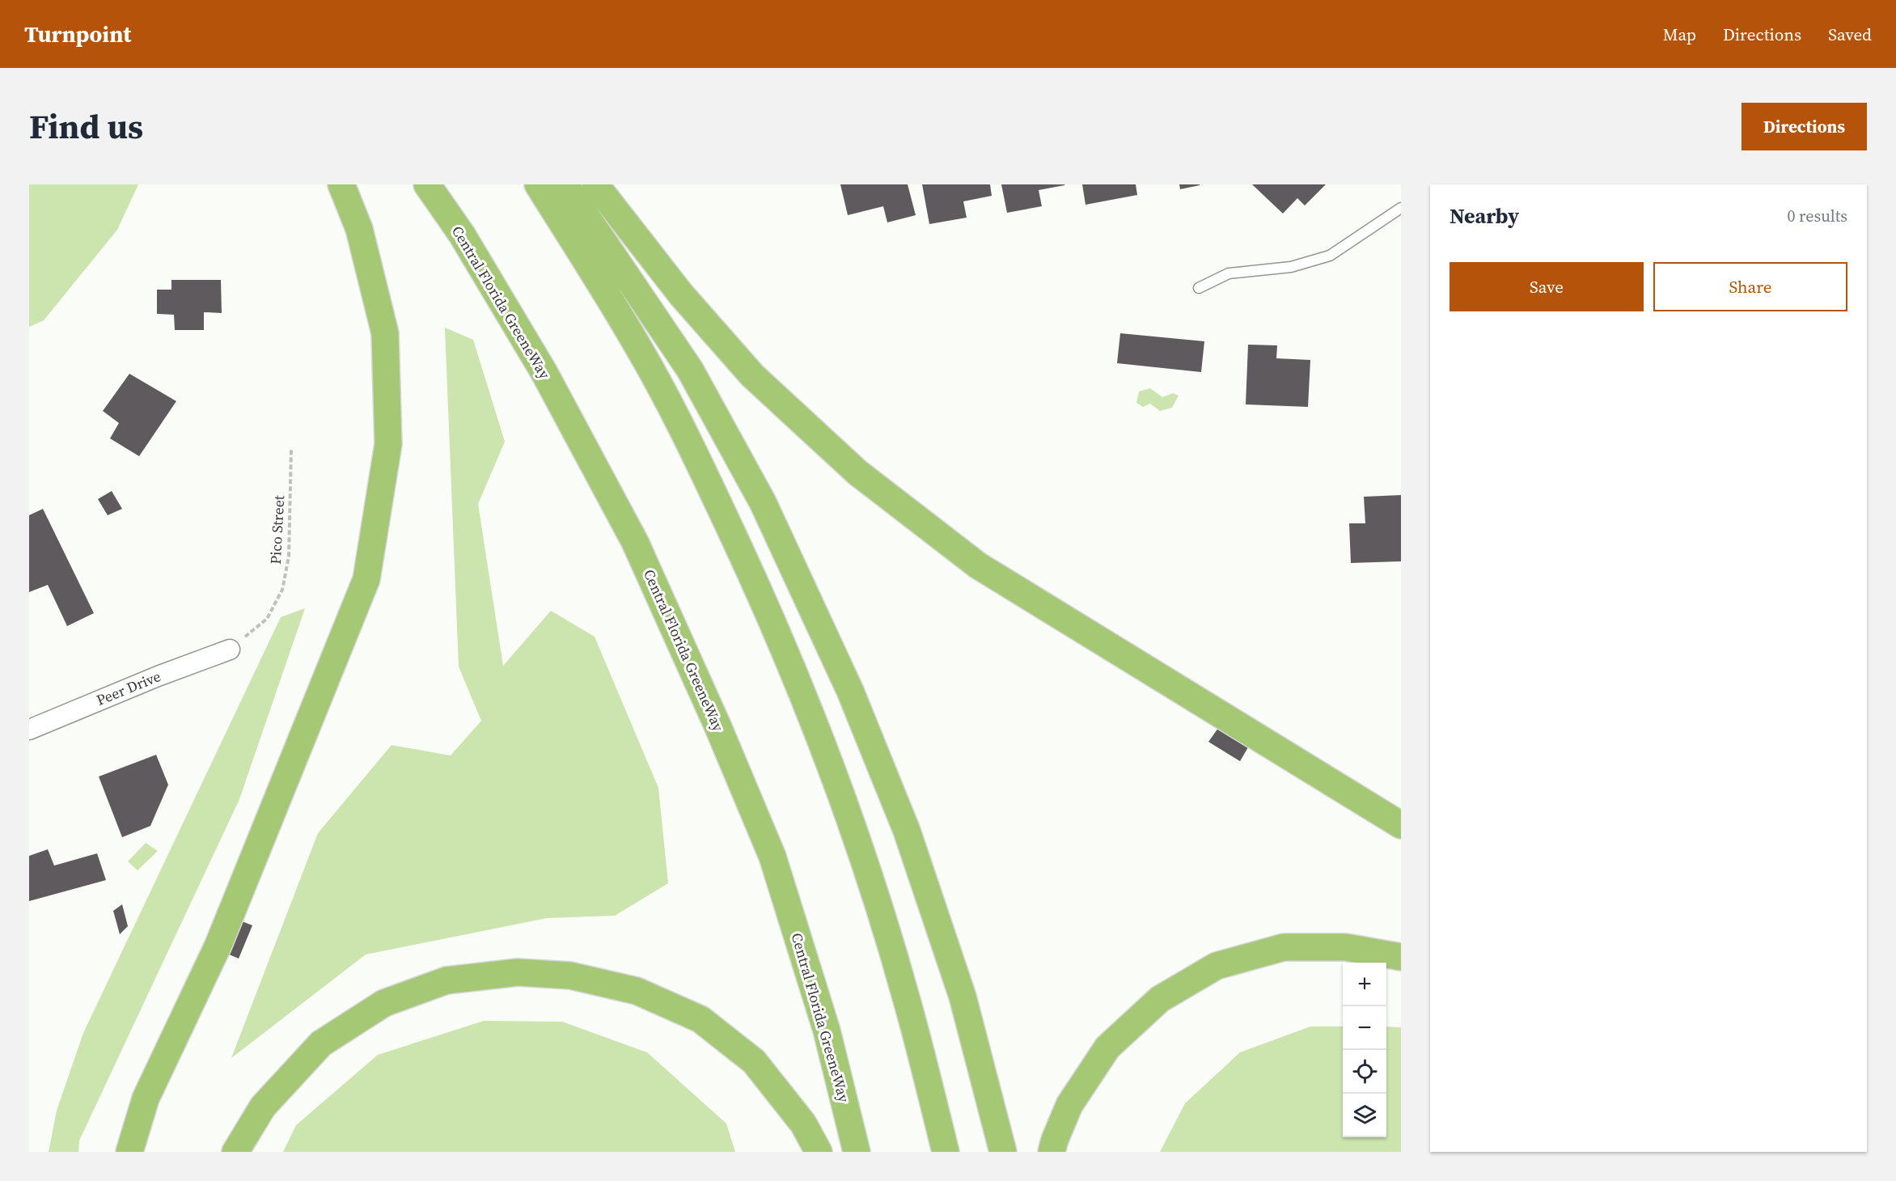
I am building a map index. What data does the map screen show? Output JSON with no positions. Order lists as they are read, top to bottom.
{
  "streets": {
    "highway": ["Central Florida GreeneWay"],
    "street": ["Peer Drive"],
    "path": ["Pico Street"]
  },
  "crossings": [
    ["Pico Street", "Peer Drive"]
  ],
  "page": {
    "header": "Turnpoint",
    "nav": ["Map", "Directions", "Saved"],
    "title": "Find us",
    "buttons": [
      "Directions",
      ["Save", "Share"]
    ],
    "heading": ["Nearby", "0 results"],
    "map_buttons": ["+", "−"]
  }
}
